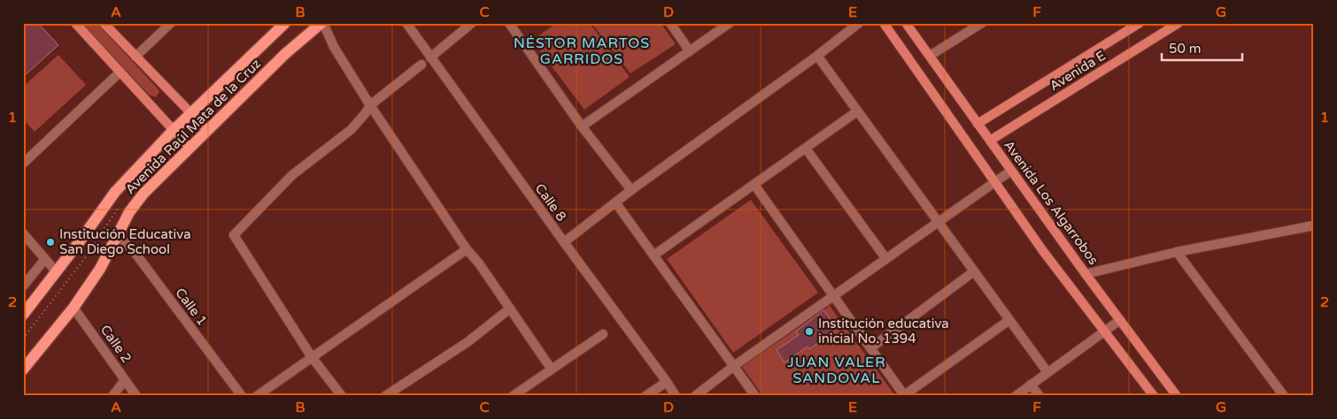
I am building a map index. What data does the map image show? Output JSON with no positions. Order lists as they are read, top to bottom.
{
  "streets": {
    "main road": ["Avenida Raúl Mata de la Cruz"],
    "street": [
      "Avenida E",
      "Calle 8",
      "Avenida Los Algarrobos",
      "Calle 1",
      "Calle 2"
    ]
  },
  "crossings": [
    ["Avenida E", "Avenida Los Algarrobos"],
    ["Avenida Raúl Mata de la Cruz", "Calle 1"],
    ["Avenida Raúl Mata de la Cruz", "Calle 2"]
  ],
  "districts": ["NÉSTOR MARTOS GARRIDOS", "JUAN VALER SANDOVAL"],
  "places": ["Institución Educativa San Diego School", "Institución educativa inicial No. 1394"],
  "scale_bar": "50 m",
  "grid": {
    "columns": [
      "A",
      "B",
      "C",
      "D",
      "E",
      "F",
      "G"
    ],
    "rows": ["1", "2"]
  }
}
